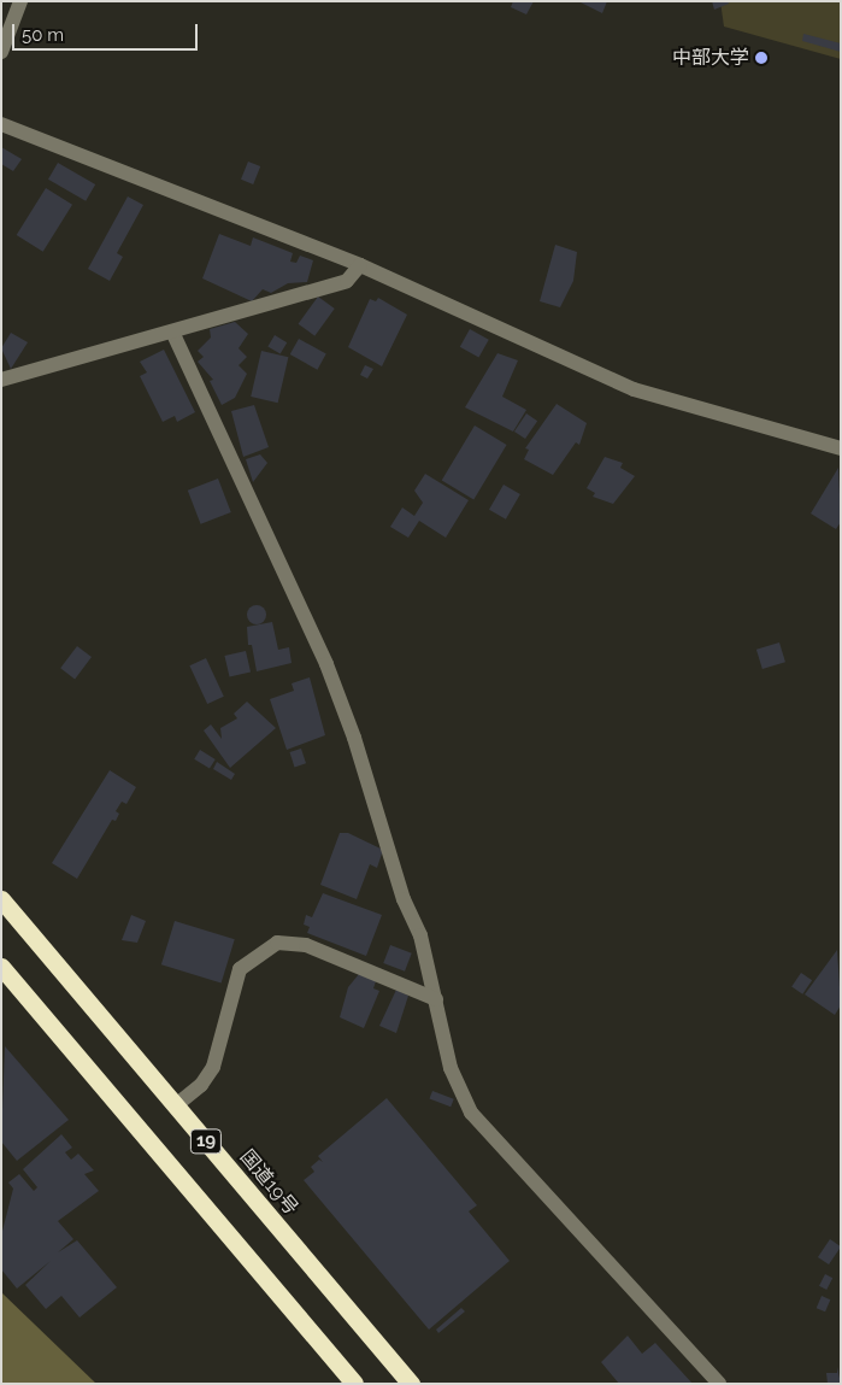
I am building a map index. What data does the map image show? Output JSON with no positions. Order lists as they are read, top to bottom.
{
  "streets": {
    "highway": ["19", "国道19号"]
  },
  "places": ["中部大学"],
  "scale_bar": "50 m"
}
